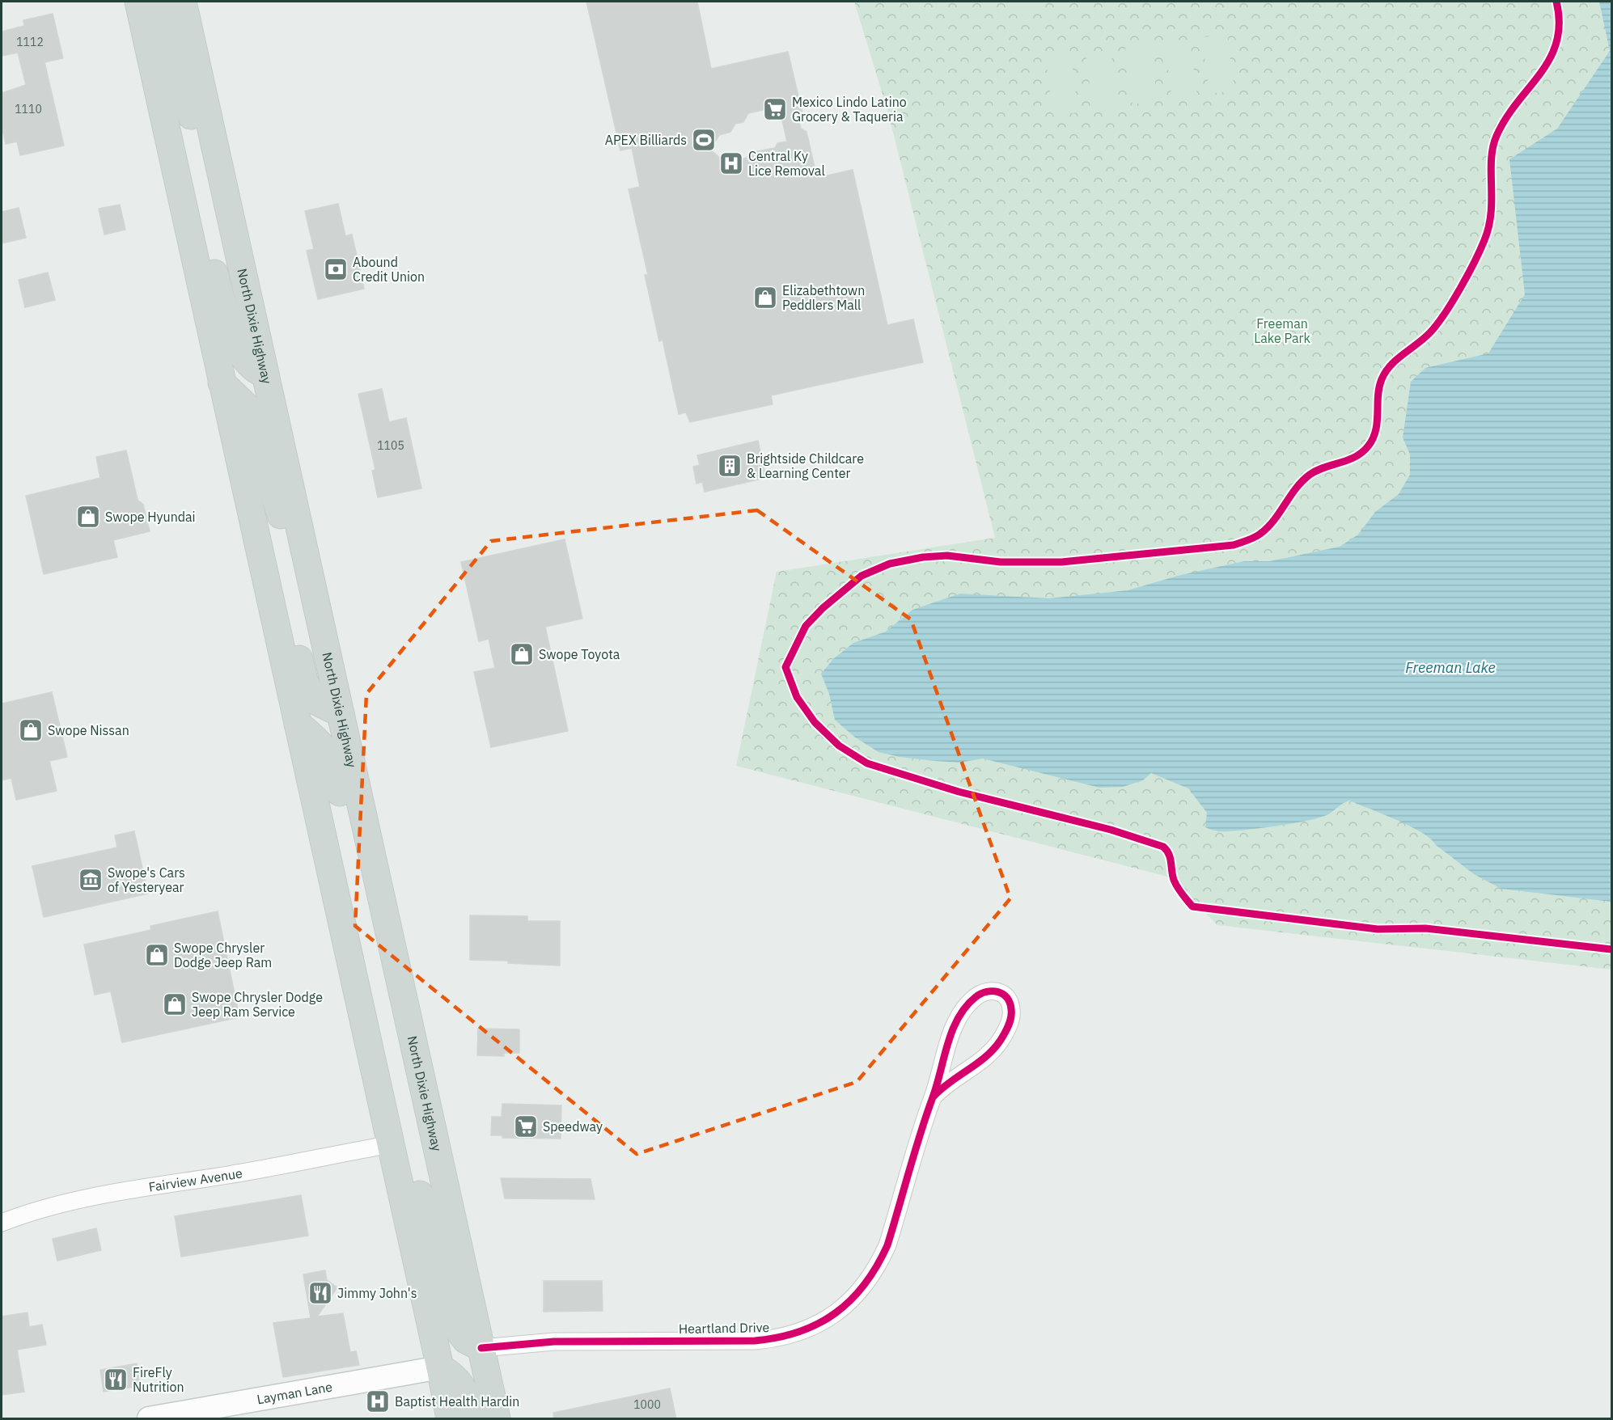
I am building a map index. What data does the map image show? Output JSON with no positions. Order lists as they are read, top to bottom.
{
  "streets": {
    "main road": ["North Dixie Highway"],
    "street": ["Fairview Avenue", "Heartland Drive", "Layman Lane"]
  },
  "crossings": [
    ["North Dixie Highway", "Heartland Drive"]
  ],
  "water": ["Freeman Lake"],
  "parks": ["Freeman Lake Park"],
  "places": {
    "supermarket": ["Mexico Lindo Latino Grocery & Taqueria", "Speedway"],
    "sports": ["APEX Billiards"],
    "hospital": ["Central Ky Lice Removal", "Baptist Health Hardin"],
    "bank": ["Abound Credit Union"],
    "shop": [
      "Elizabethtown Peddlers Mall",
      "Swope Hyundai",
      "Swope Toyota",
      "Swope Nissan",
      "Swope Chrysler Dodge Jeep Ram",
      "Swope Chrysler Dodge Jeep Ram Service"
    ],
    "building": ["Brightside Childcare & Learning Center"],
    "museum": ["Swope's Cars of Yesteryear"],
    "restaurant": ["Jimmy John's", "FireFly Nutrition"]
  },
  "house_numbers": [
    "1112",
    "1110",
    "1105",
    "1000"
  ]
}
